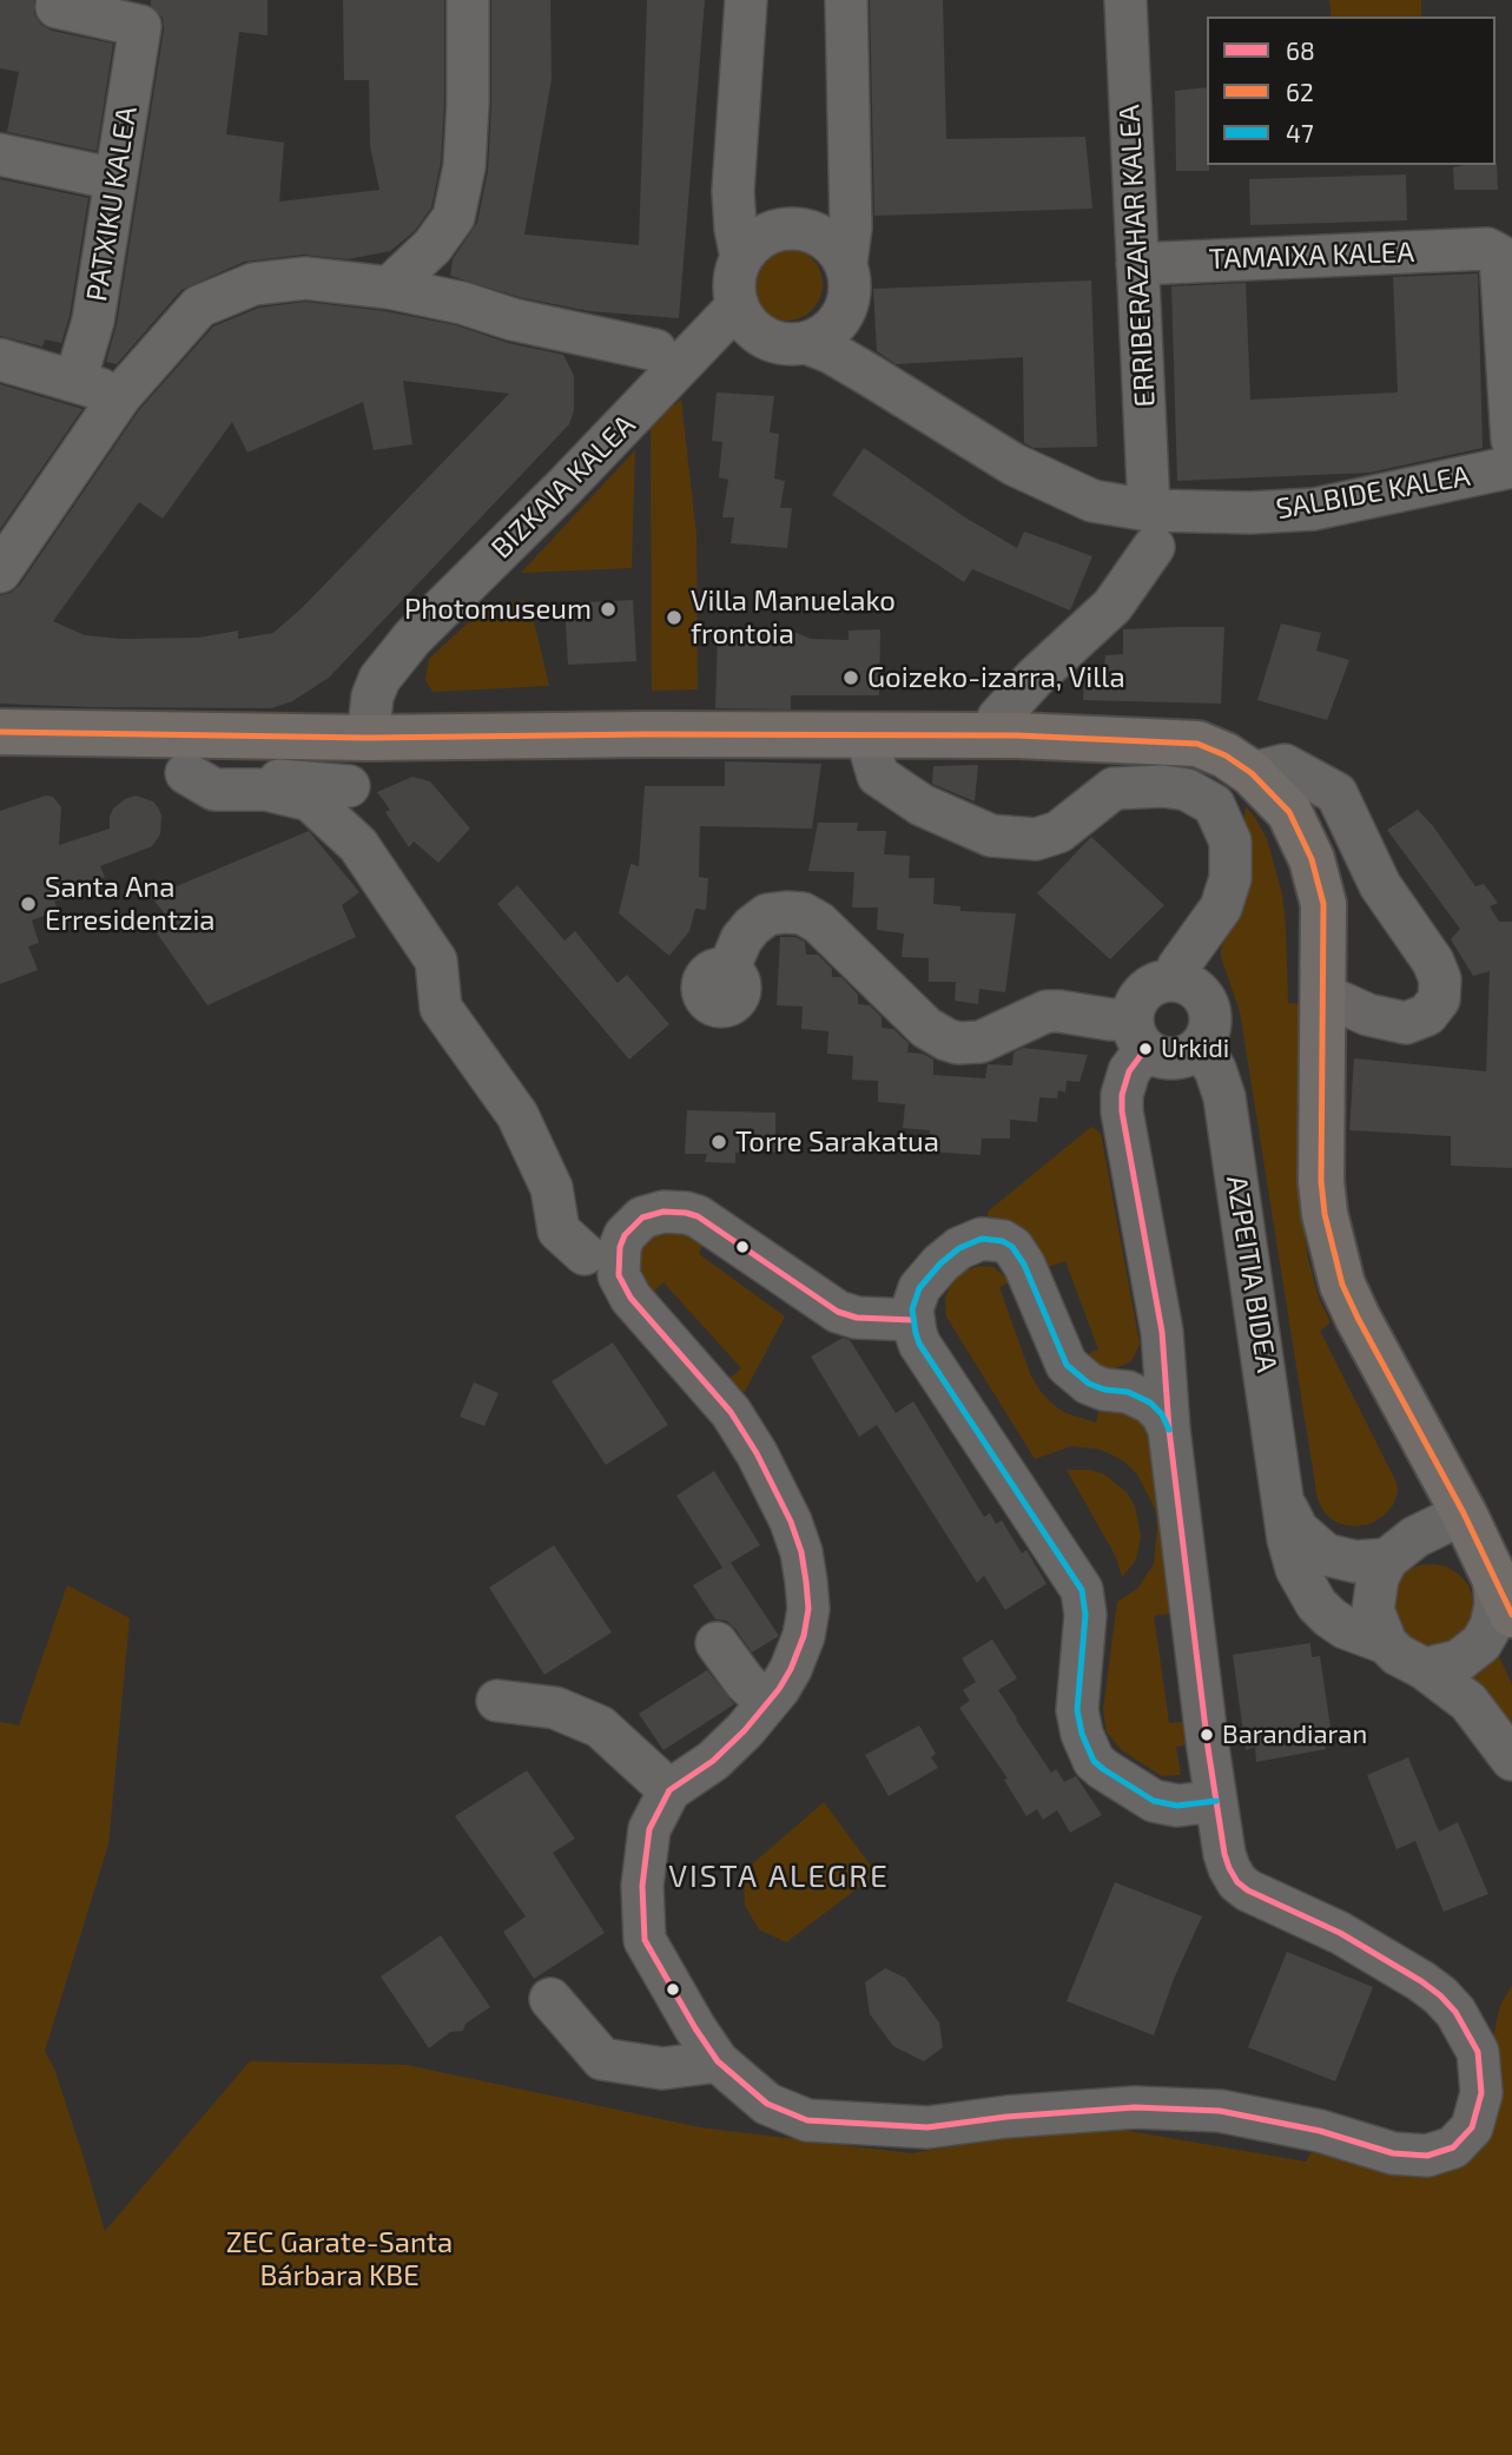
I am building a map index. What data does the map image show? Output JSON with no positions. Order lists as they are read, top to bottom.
{
  "streets": {
    "street": [
      "PATXIKU KALEA",
      "ERRIBERAZAHAR KALEA",
      "TAMAIXA KALEA",
      "BIZKAIA KALEA",
      "SALBIDE KALEA",
      "AZPEITIA BIDEA"
    ]
  },
  "crossings": [
    ["ERRIBERAZAHAR KALEA", "TAMAIXA KALEA"],
    ["ERRIBERAZAHAR KALEA", "SALBIDE KALEA"],
    ["BIZKAIA KALEA", "SALBIDE KALEA"]
  ],
  "districts": ["VISTA ALEGRE"],
  "parks": ["ZEC Garate-Santa Bárbara KBE"],
  "places": [
    "Photomuseum",
    "Villa Manuelako frontoia",
    "Goizeko-izarra, Villa",
    "Santa Ana Erresidentzia",
    "Urkidi",
    "Torre Sarakatua",
    "Barandiaran"
  ],
  "lines": ["transit line 62", "transit line 68", "transit line 47"],
  "legend": ["68", "62", "47"]
}
